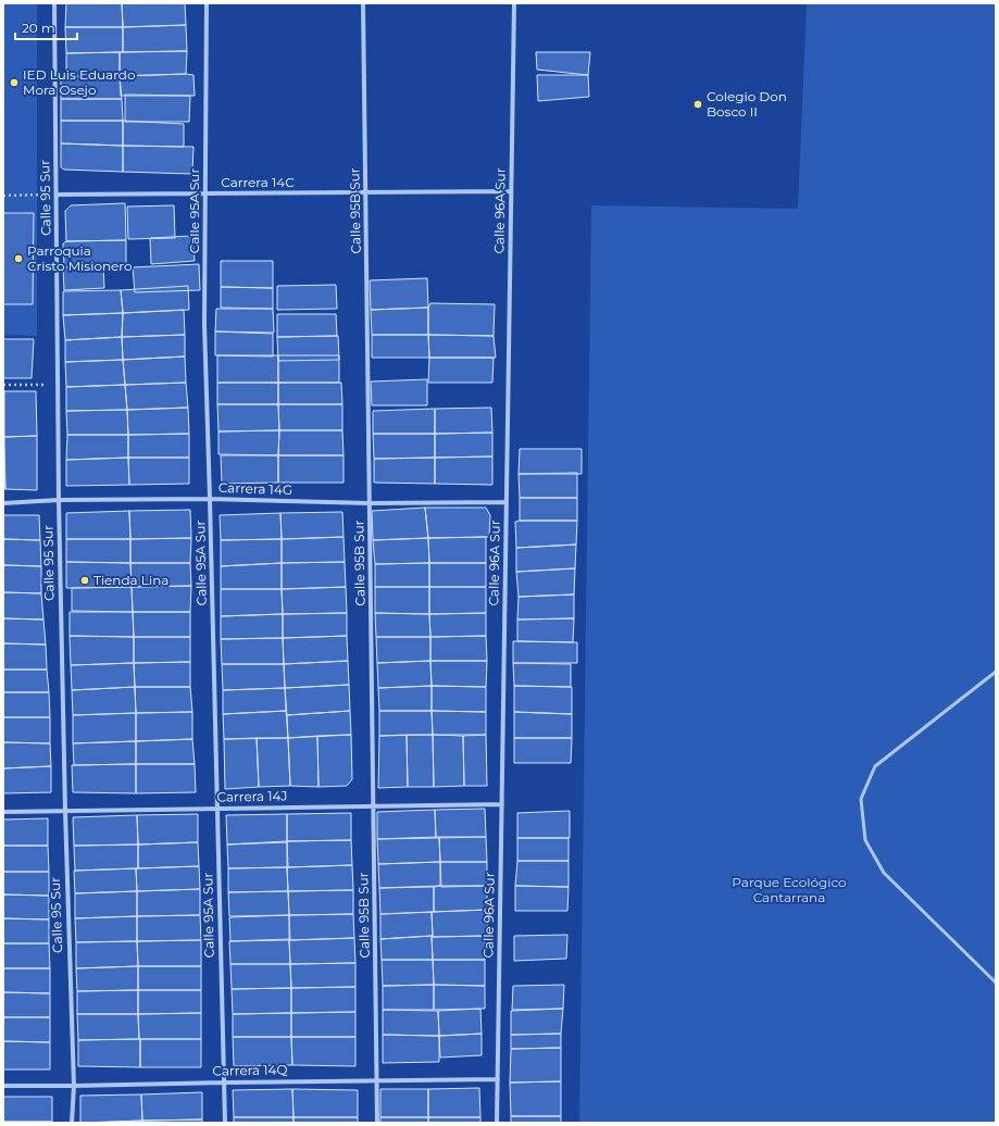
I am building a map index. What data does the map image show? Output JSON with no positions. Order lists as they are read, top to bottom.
{
  "streets": {
    "street": [
      "Carrera 14C",
      "Calle 95 Sur",
      "Calle 95A Sur",
      "Calle 95B Sur",
      "Calle 96A Sur",
      "Carrera 14G",
      "Carrera 14J",
      "Carrera 14Q"
    ]
  },
  "crossings": [
    ["Carrera 14C", "Calle 95 Sur"],
    ["Carrera 14C", "Calle 95A Sur"],
    ["Carrera 14C", "Calle 95B Sur"],
    ["Carrera 14C", "Calle 96A Sur"],
    ["Calle 95 Sur", "Carrera 14G"],
    ["Calle 95 Sur", "Carrera 14J"],
    ["Calle 95 Sur", "Carrera 14Q"],
    ["Calle 95A Sur", "Carrera 14G"],
    ["Calle 95A Sur", "Carrera 14J"],
    ["Calle 95A Sur", "Carrera 14Q"],
    ["Calle 95B Sur", "Carrera 14G"],
    ["Calle 95B Sur", "Carrera 14J"],
    ["Calle 95B Sur", "Carrera 14Q"],
    ["Calle 96A Sur", "Carrera 14G"],
    ["Calle 96A Sur", "Carrera 14J"],
    ["Calle 96A Sur", "Carrera 14Q"]
  ],
  "parks": ["Parque Ecológico Cantarrana"],
  "places": [
    "IED Luis Eduardo Mora Osejo",
    "Colegio Don Bosco II",
    "Parroquia Cristo Misionero",
    "Tienda Lina"
  ],
  "scale_bar": "20 m"
}
